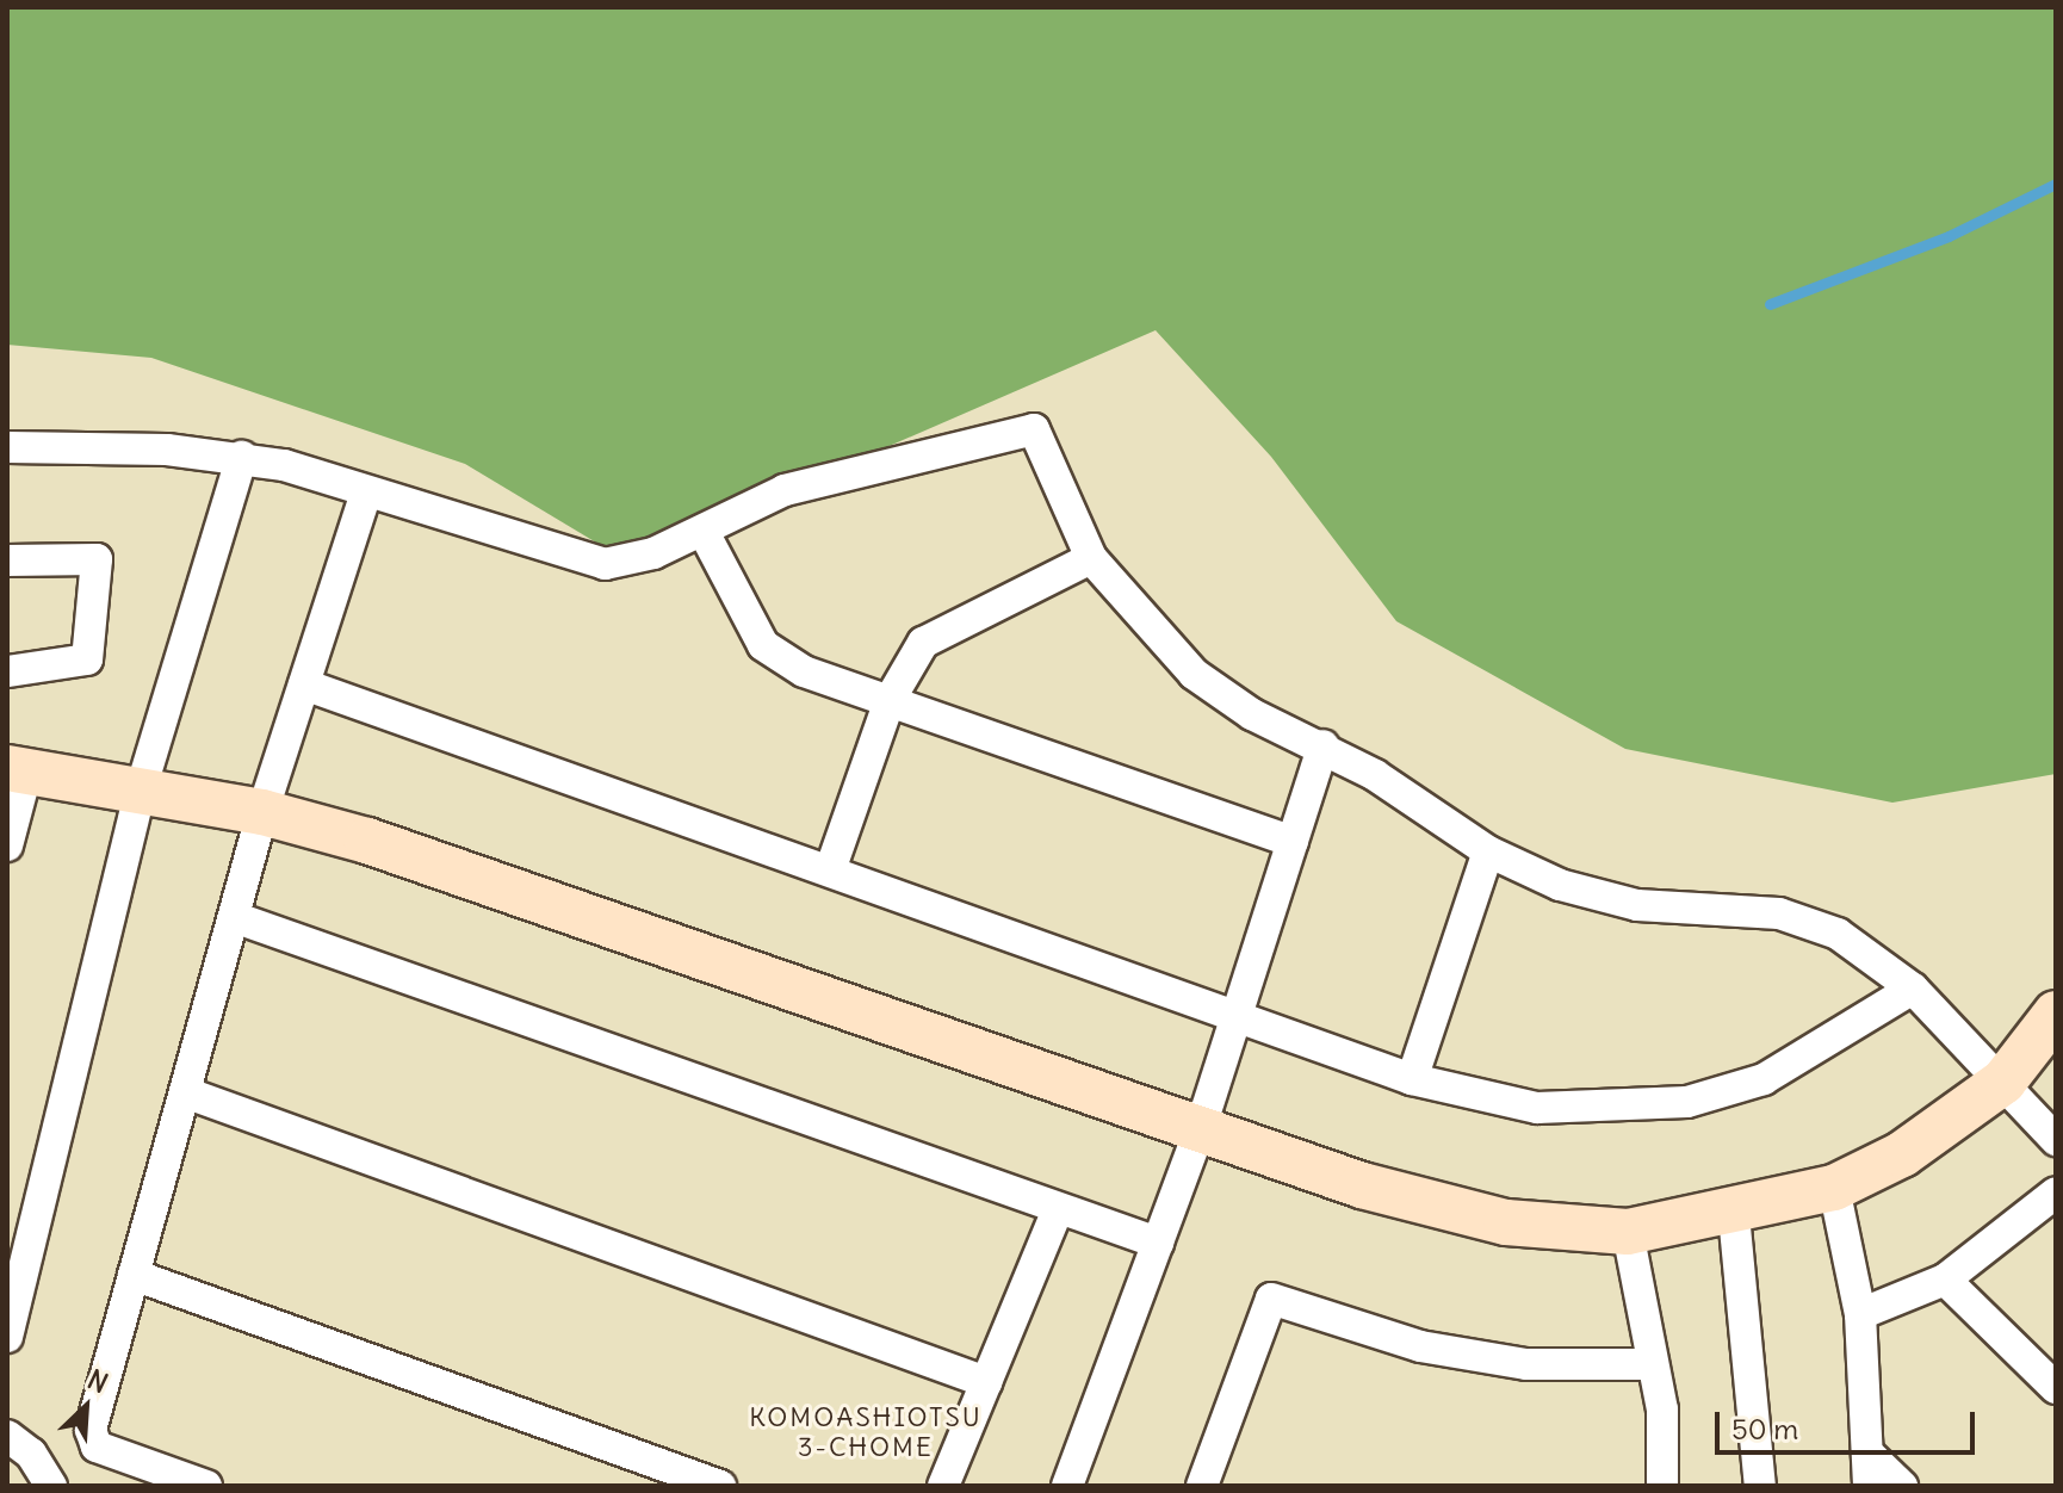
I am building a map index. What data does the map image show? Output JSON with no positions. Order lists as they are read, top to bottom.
{
  "districts": ["KOMOASHIOTSU 3-CHOME"],
  "scale_bar": "50 m",
  "north": "top right"
}
